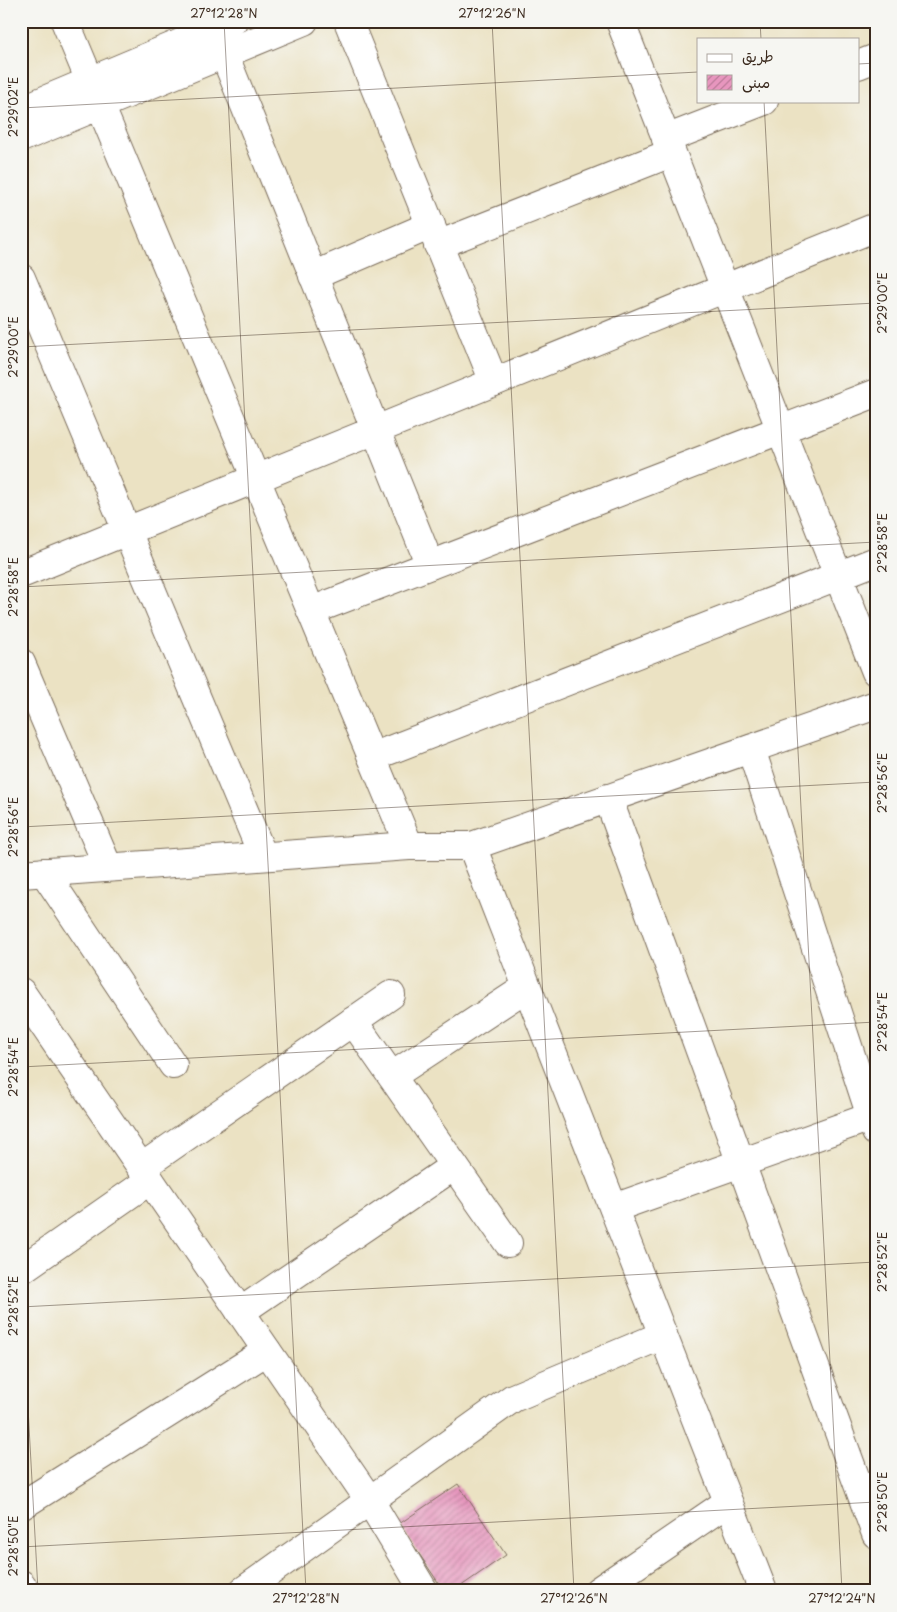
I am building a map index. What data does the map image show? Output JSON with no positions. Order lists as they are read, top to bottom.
{
  "legend": ["طريق", "مبنى"],
  "coordinates": [
    "27°12'28\"N",
    "27°12'26\"N",
    "2°29'02\"E",
    "2°29'00\"E",
    "2°28'58\"E",
    "2°28'56\"E",
    "2°28'54\"E",
    "2°28'52\"E",
    "2°28'50\"E",
    "27°12'24\"N"
  ]
}
